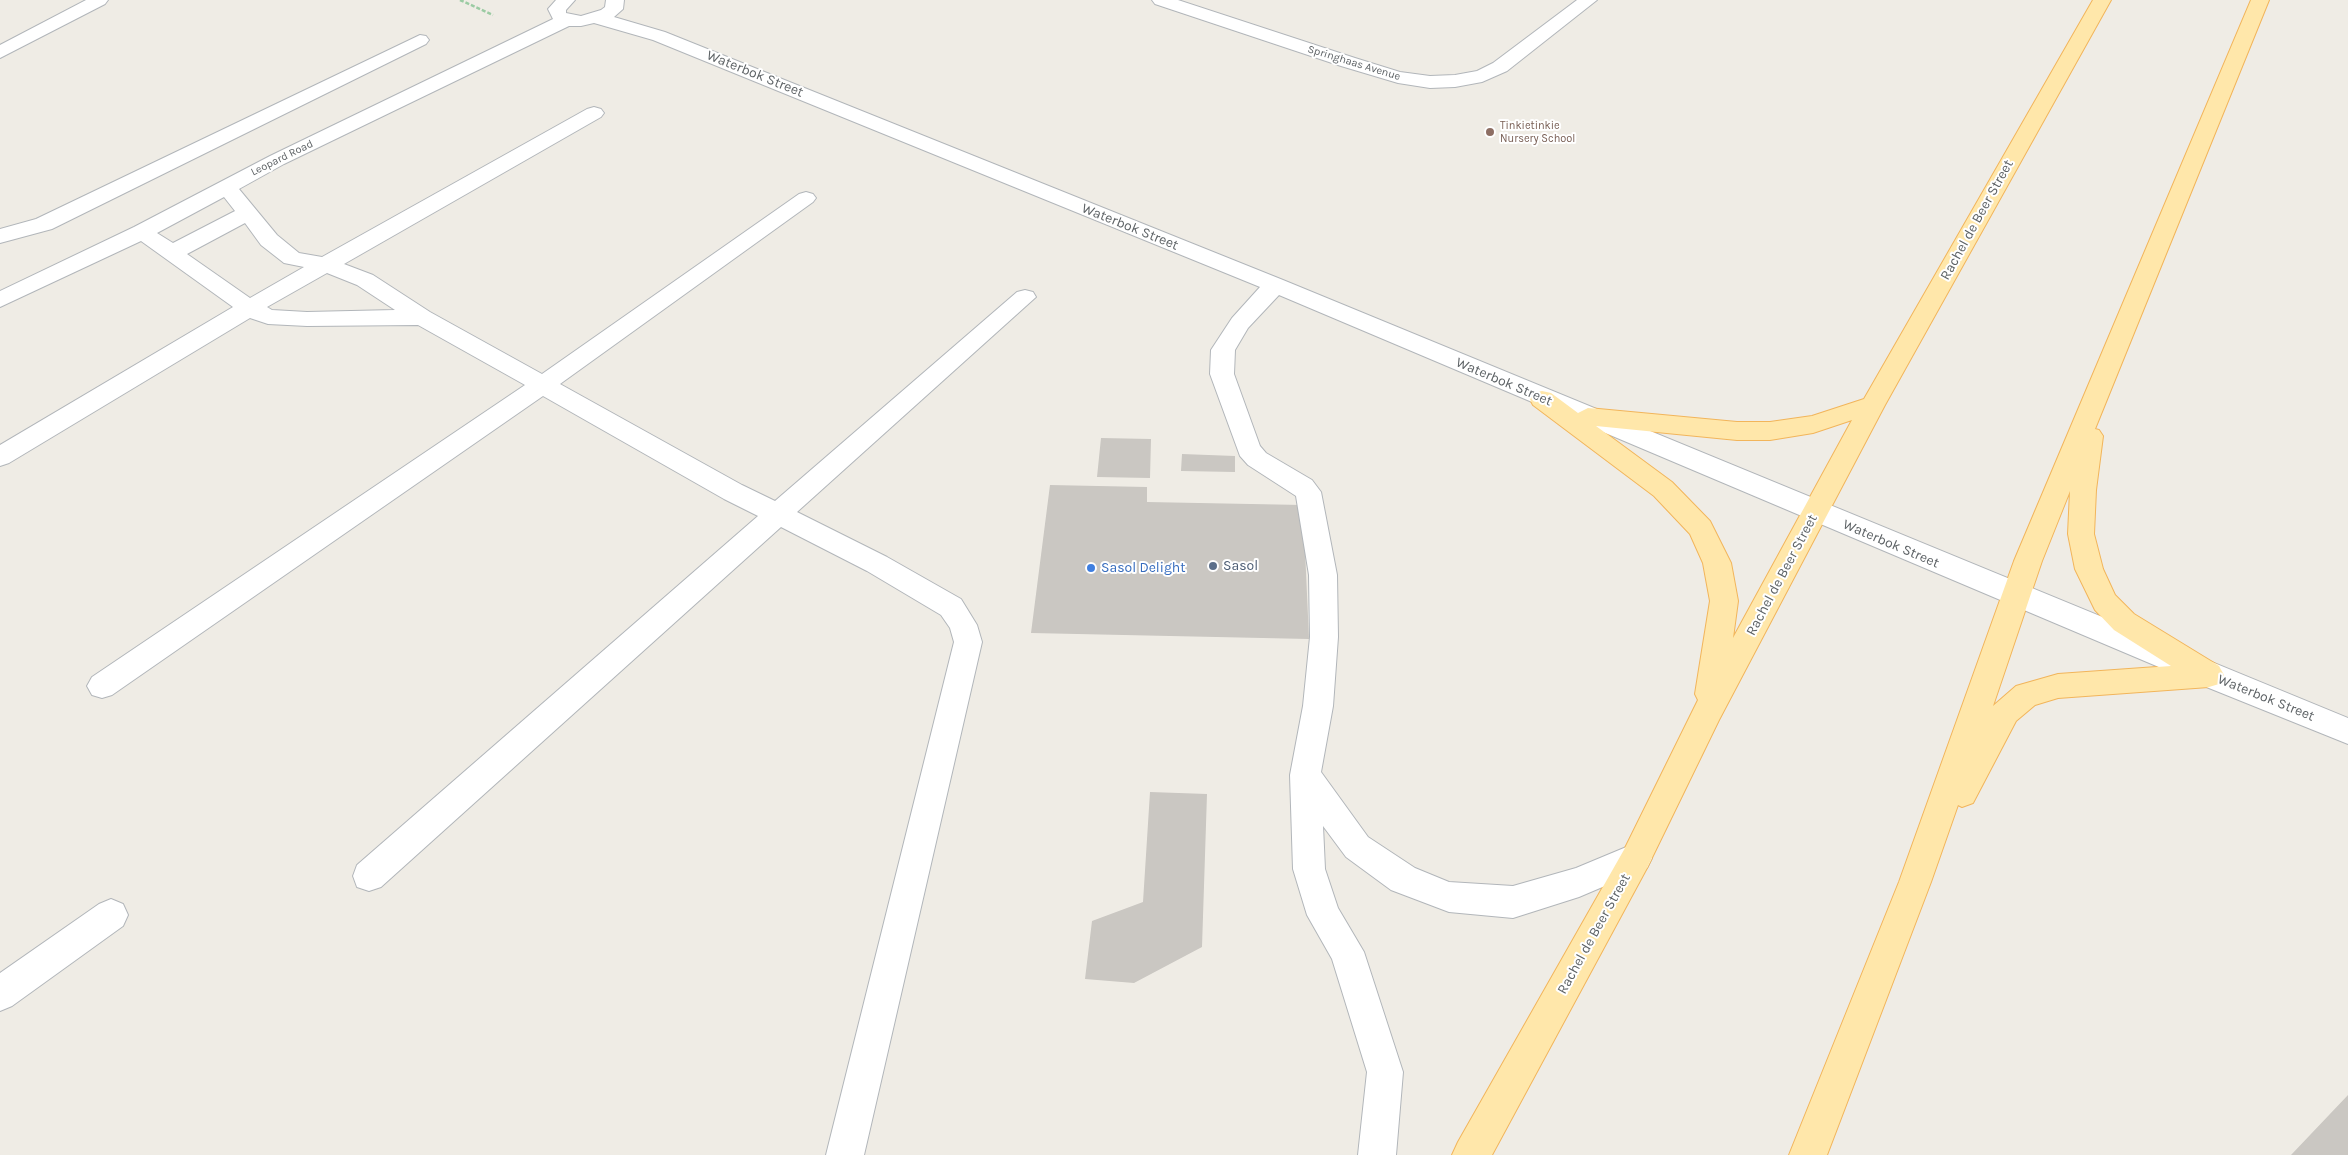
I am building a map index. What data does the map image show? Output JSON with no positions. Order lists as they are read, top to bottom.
{
  "streets": {
    "main road": ["Rachel de Beer Street"],
    "street": ["Springhaas Avenue", "Waterbok Street", "Leopard Road"]
  },
  "crossings": [
    ["Waterbok Street", "Rachel de Beer Street"]
  ],
  "places": ["Tinkietinkie Nursery School", "Sasol", "Sasol Delight"]
}
